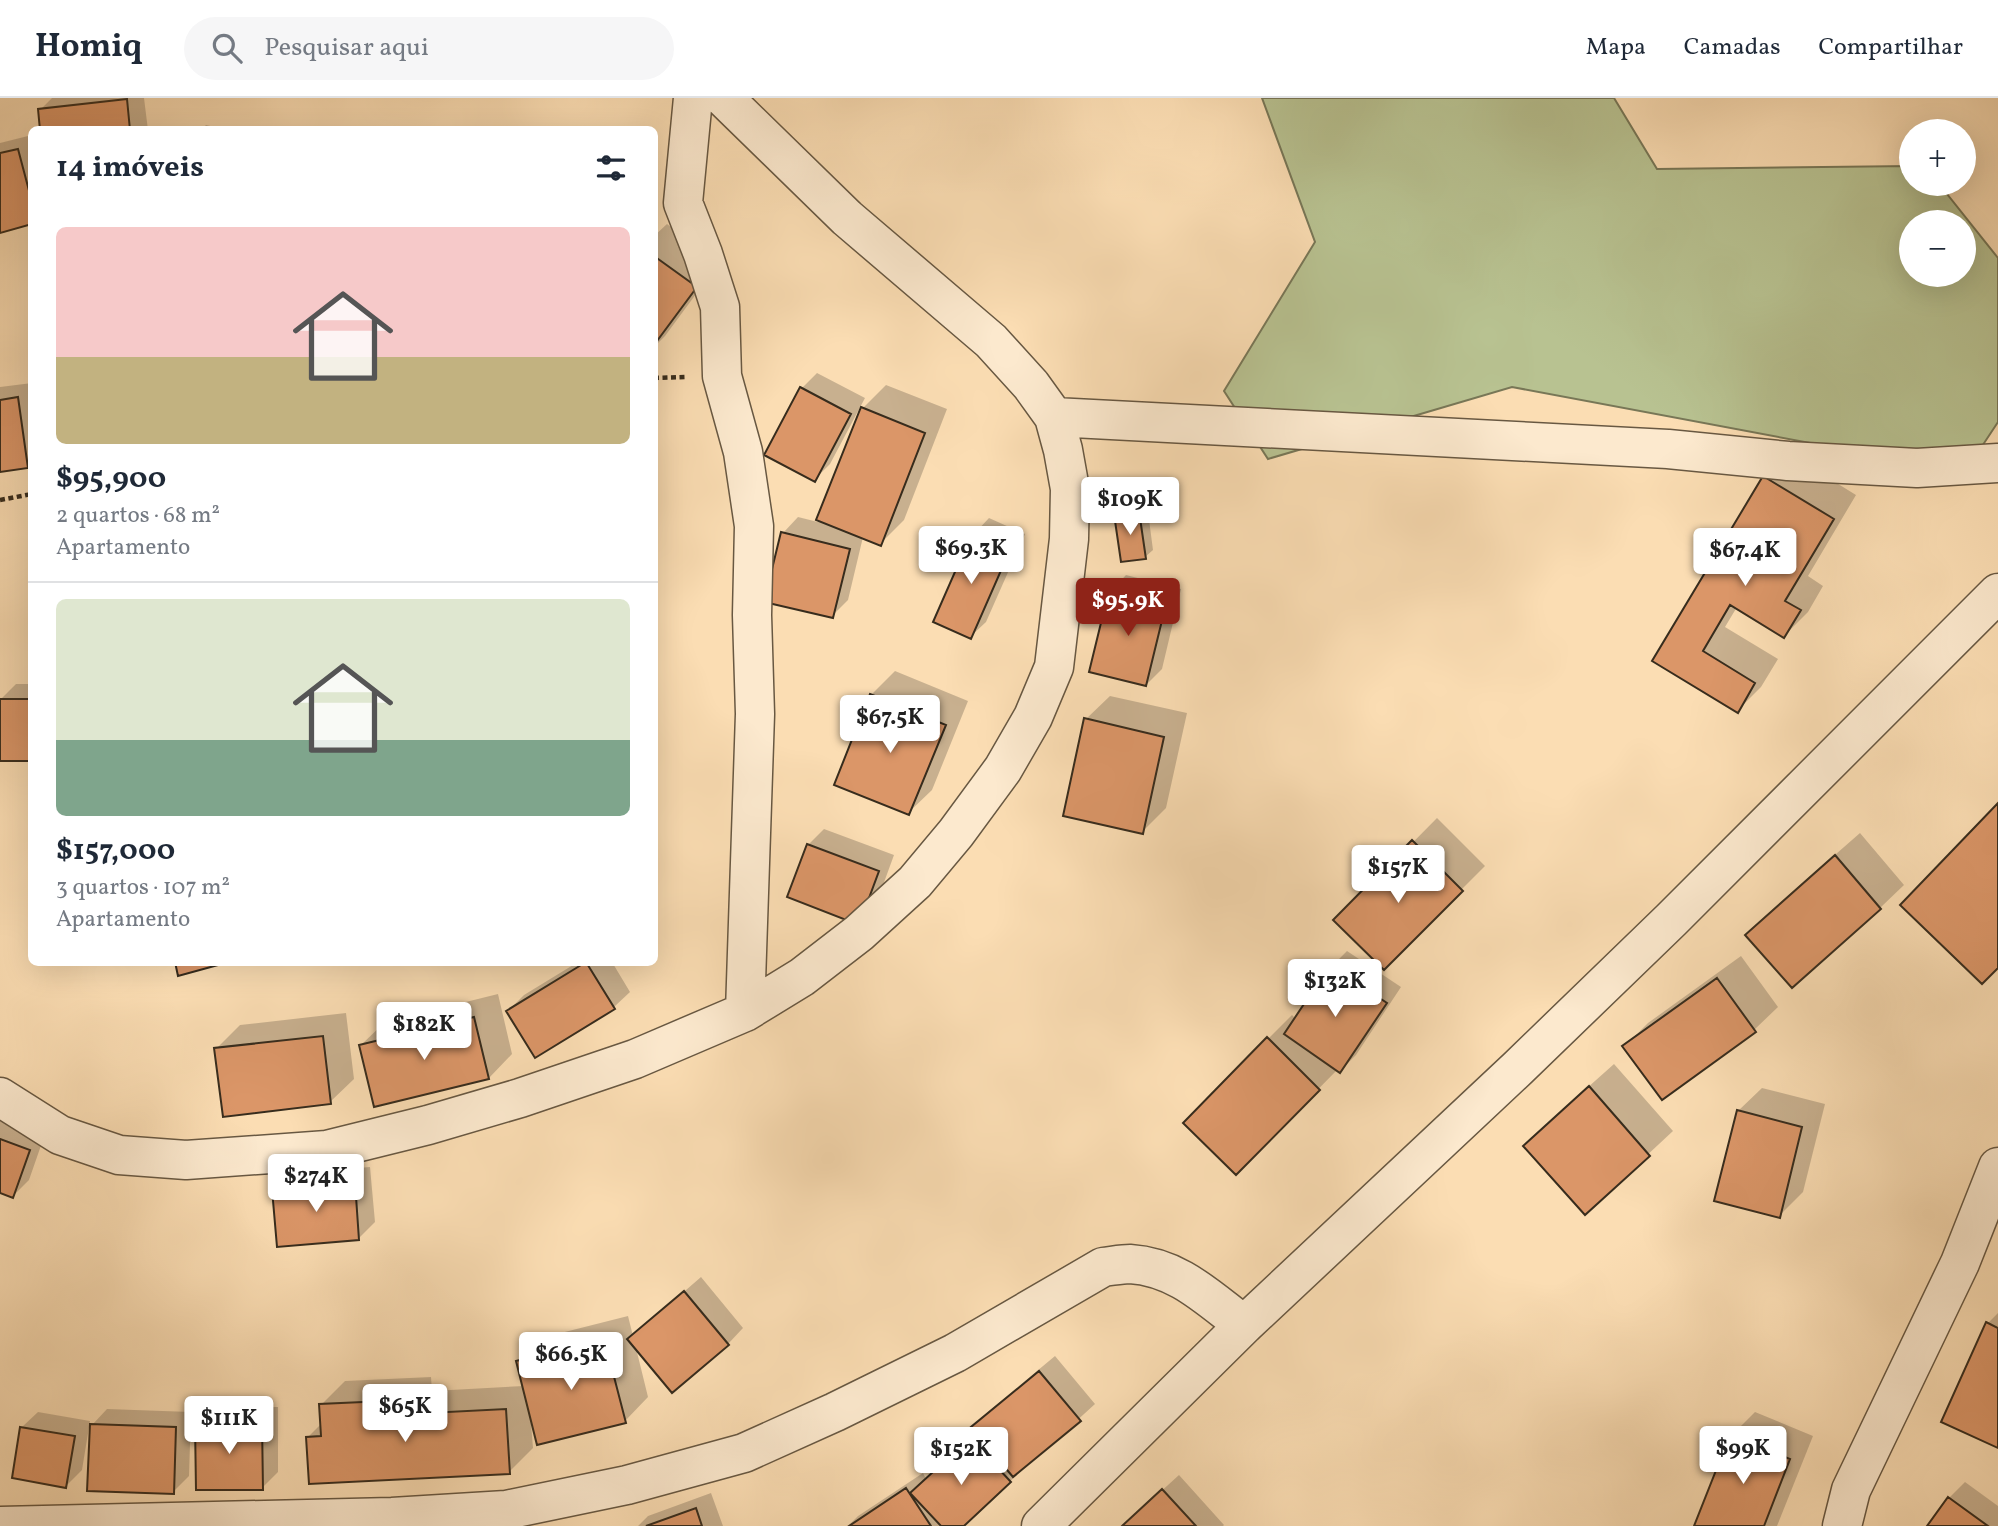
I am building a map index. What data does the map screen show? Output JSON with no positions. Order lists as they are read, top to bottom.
{
  "page": {
    "header": "Homiq",
    "search": "Pesquisar aqui",
    "nav": ["Mapa", "Camadas", "Compartilhar"],
    "map_buttons": ["+", "−"],
    "heading": "14 imóveis",
    "list": [
      {
        "name": "$95,900",
        "note": "2 quartos · 68 m² · Apartamento"
      },
      {
        "name": "$157,000",
        "note": "3 quartos · 107 m² · Apartamento"
      }
    ],
    "price": [
      "$109K",
      "$69.3K",
      "$67.4K",
      "$95.9K",
      "$67.5K",
      "$157K",
      "$132K",
      "$182K",
      "$274K",
      "$66.5K",
      "$65K",
      "$111K",
      "$99K",
      "$152K"
    ]
  }
}
